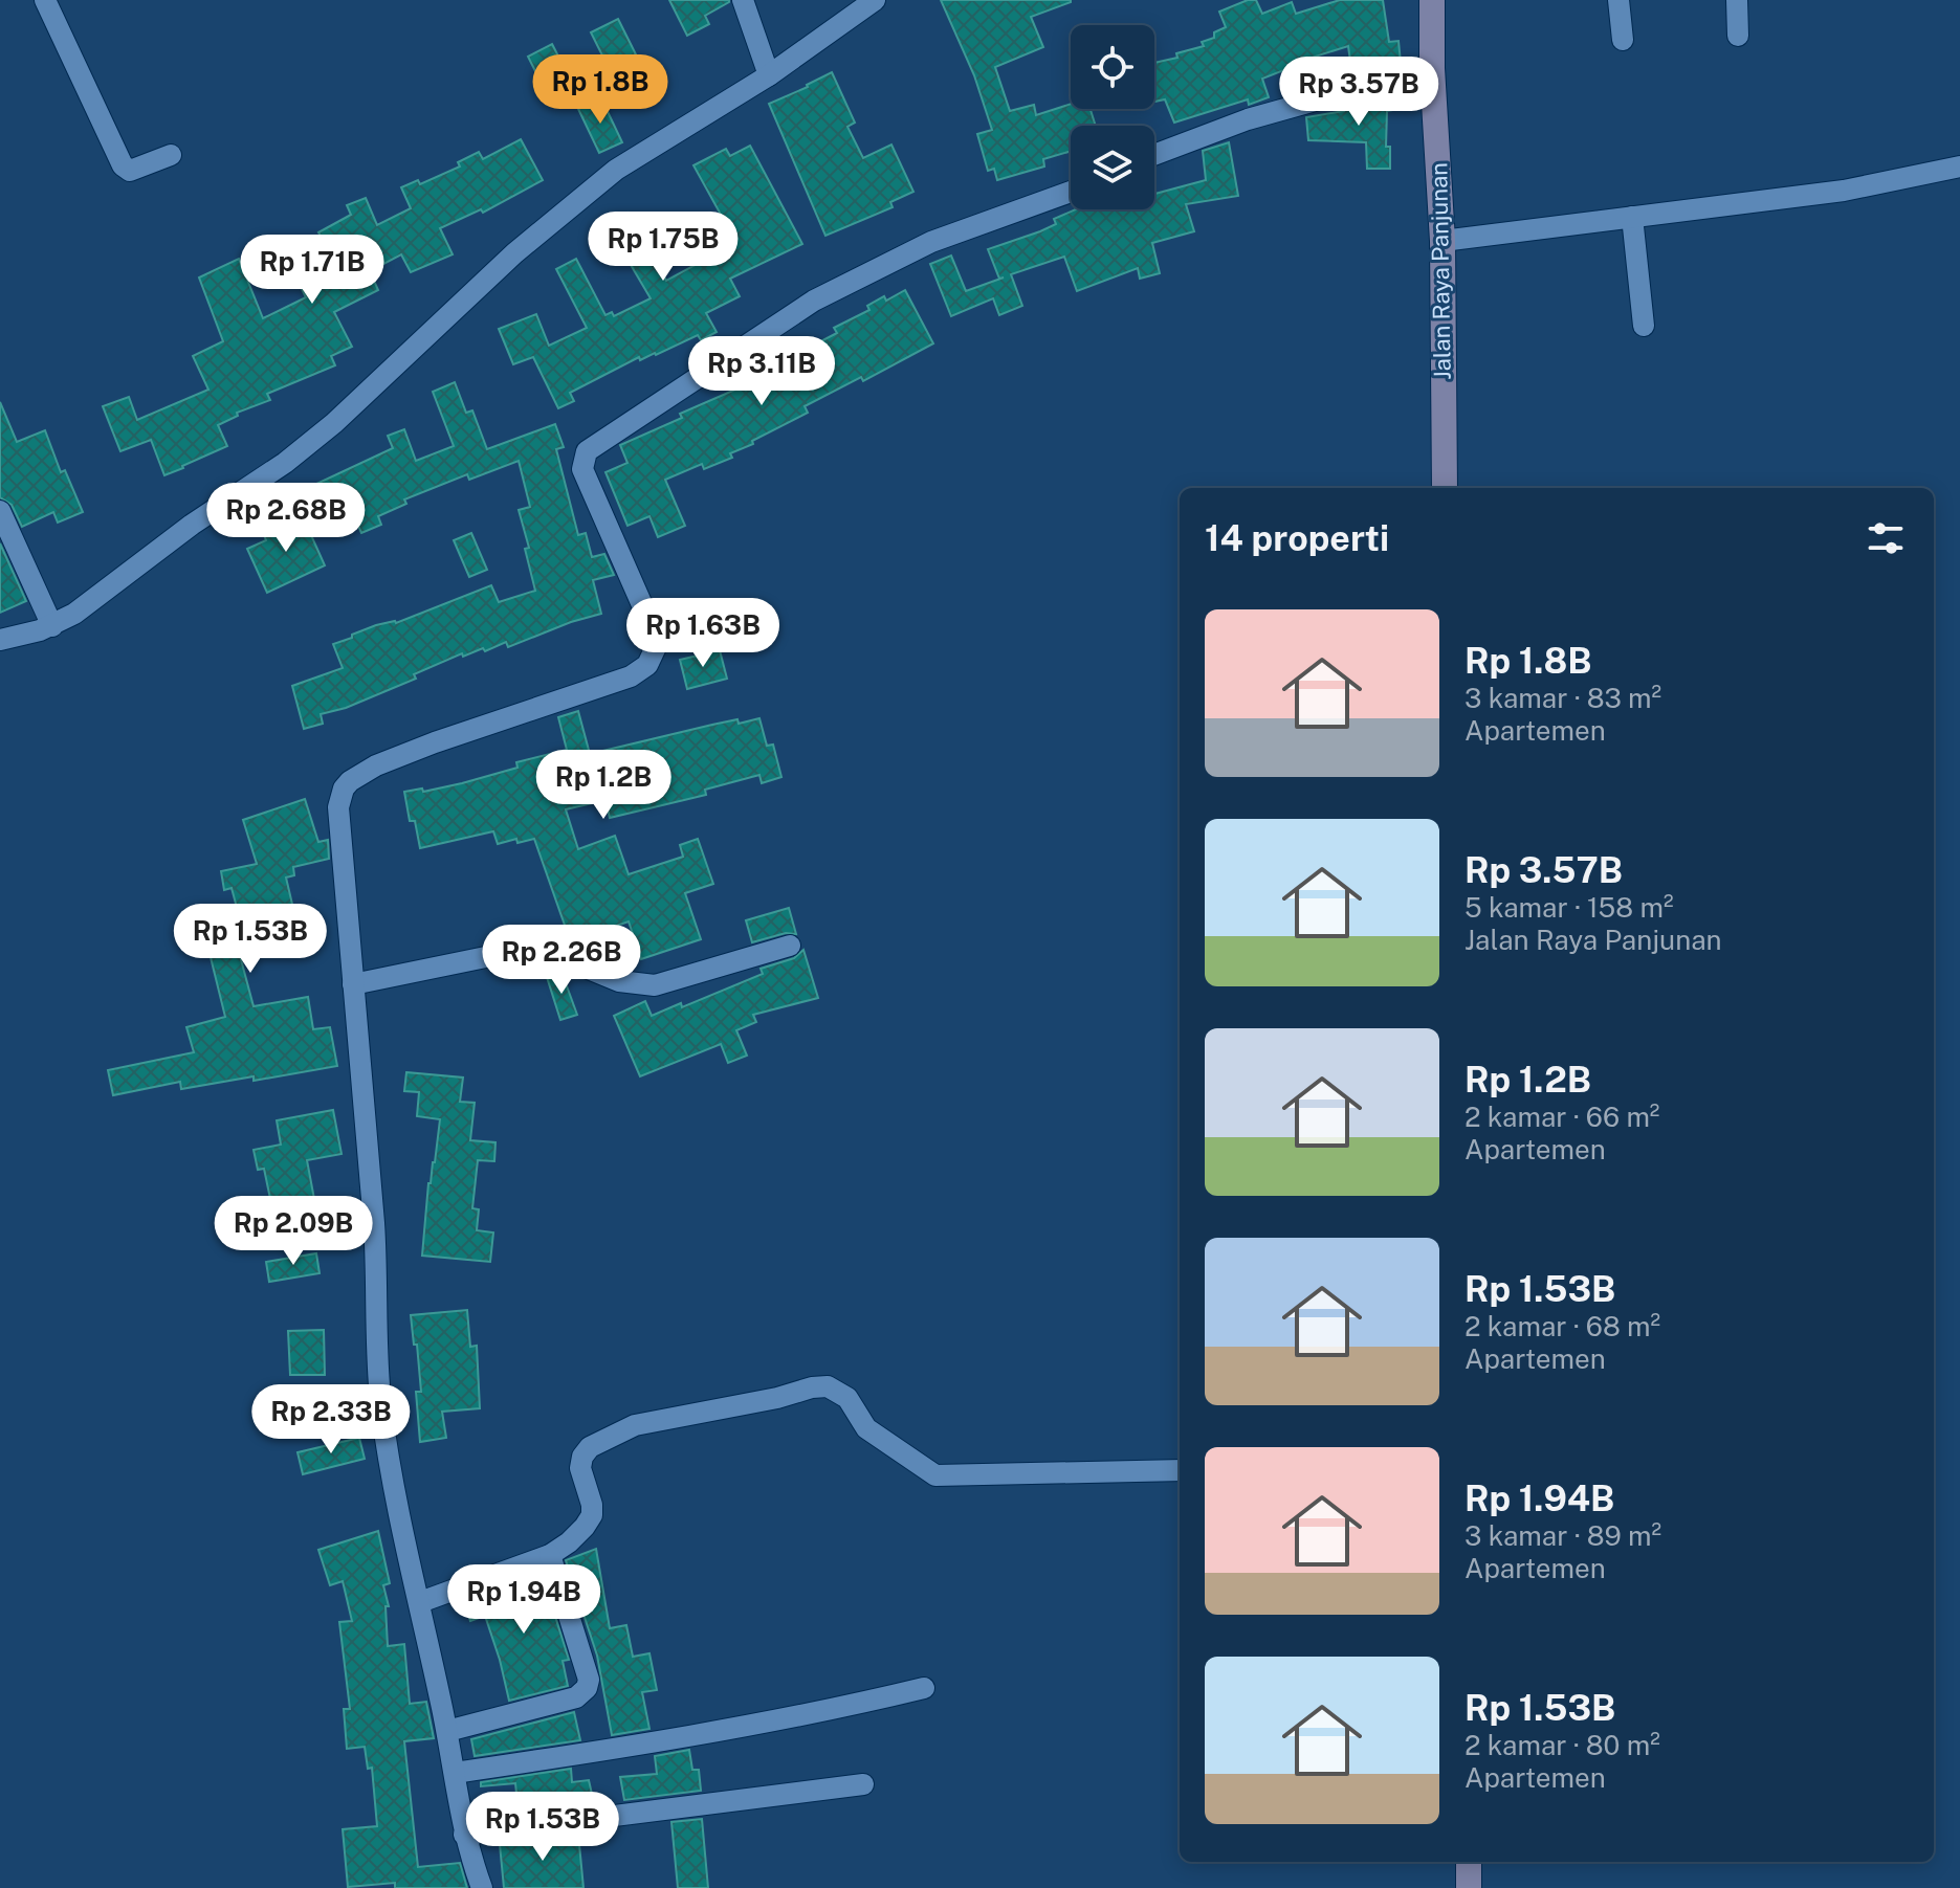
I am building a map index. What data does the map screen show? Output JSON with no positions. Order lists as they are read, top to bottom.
{
  "streets": {
    "main road": ["Jalan Raya Panjunan"]
  },
  "page": {
    "price": [
      "Rp 1.8B",
      "Rp 3.57B",
      "Rp 1.75B",
      "Rp 1.71B",
      "Rp 3.11B",
      "Rp 2.68B",
      "Rp 1.63B",
      "Rp 1.2B",
      "Rp 1.53B",
      "Rp 2.26B",
      "Rp 2.09B",
      "Rp 2.33B",
      "Rp 1.94B",
      "Rp 1.53B"
    ],
    "heading": "14 properti",
    "list": [
      {
        "name": "Rp 1.8B",
        "note": "3 kamar · 83 m² · Apartemen"
      },
      {
        "name": "Rp 3.57B",
        "note": "5 kamar · 158 m² · Jalan Raya Panjunan"
      },
      {
        "name": "Rp 1.2B",
        "note": "2 kamar · 66 m² · Apartemen"
      },
      {
        "name": "Rp 1.53B",
        "note": "2 kamar · 68 m² · Apartemen"
      },
      {
        "name": "Rp 1.94B",
        "note": "3 kamar · 89 m² · Apartemen"
      },
      {
        "name": "Rp 1.53B",
        "note": "2 kamar · 80 m² · Apartemen"
      }
    ]
  }
}
